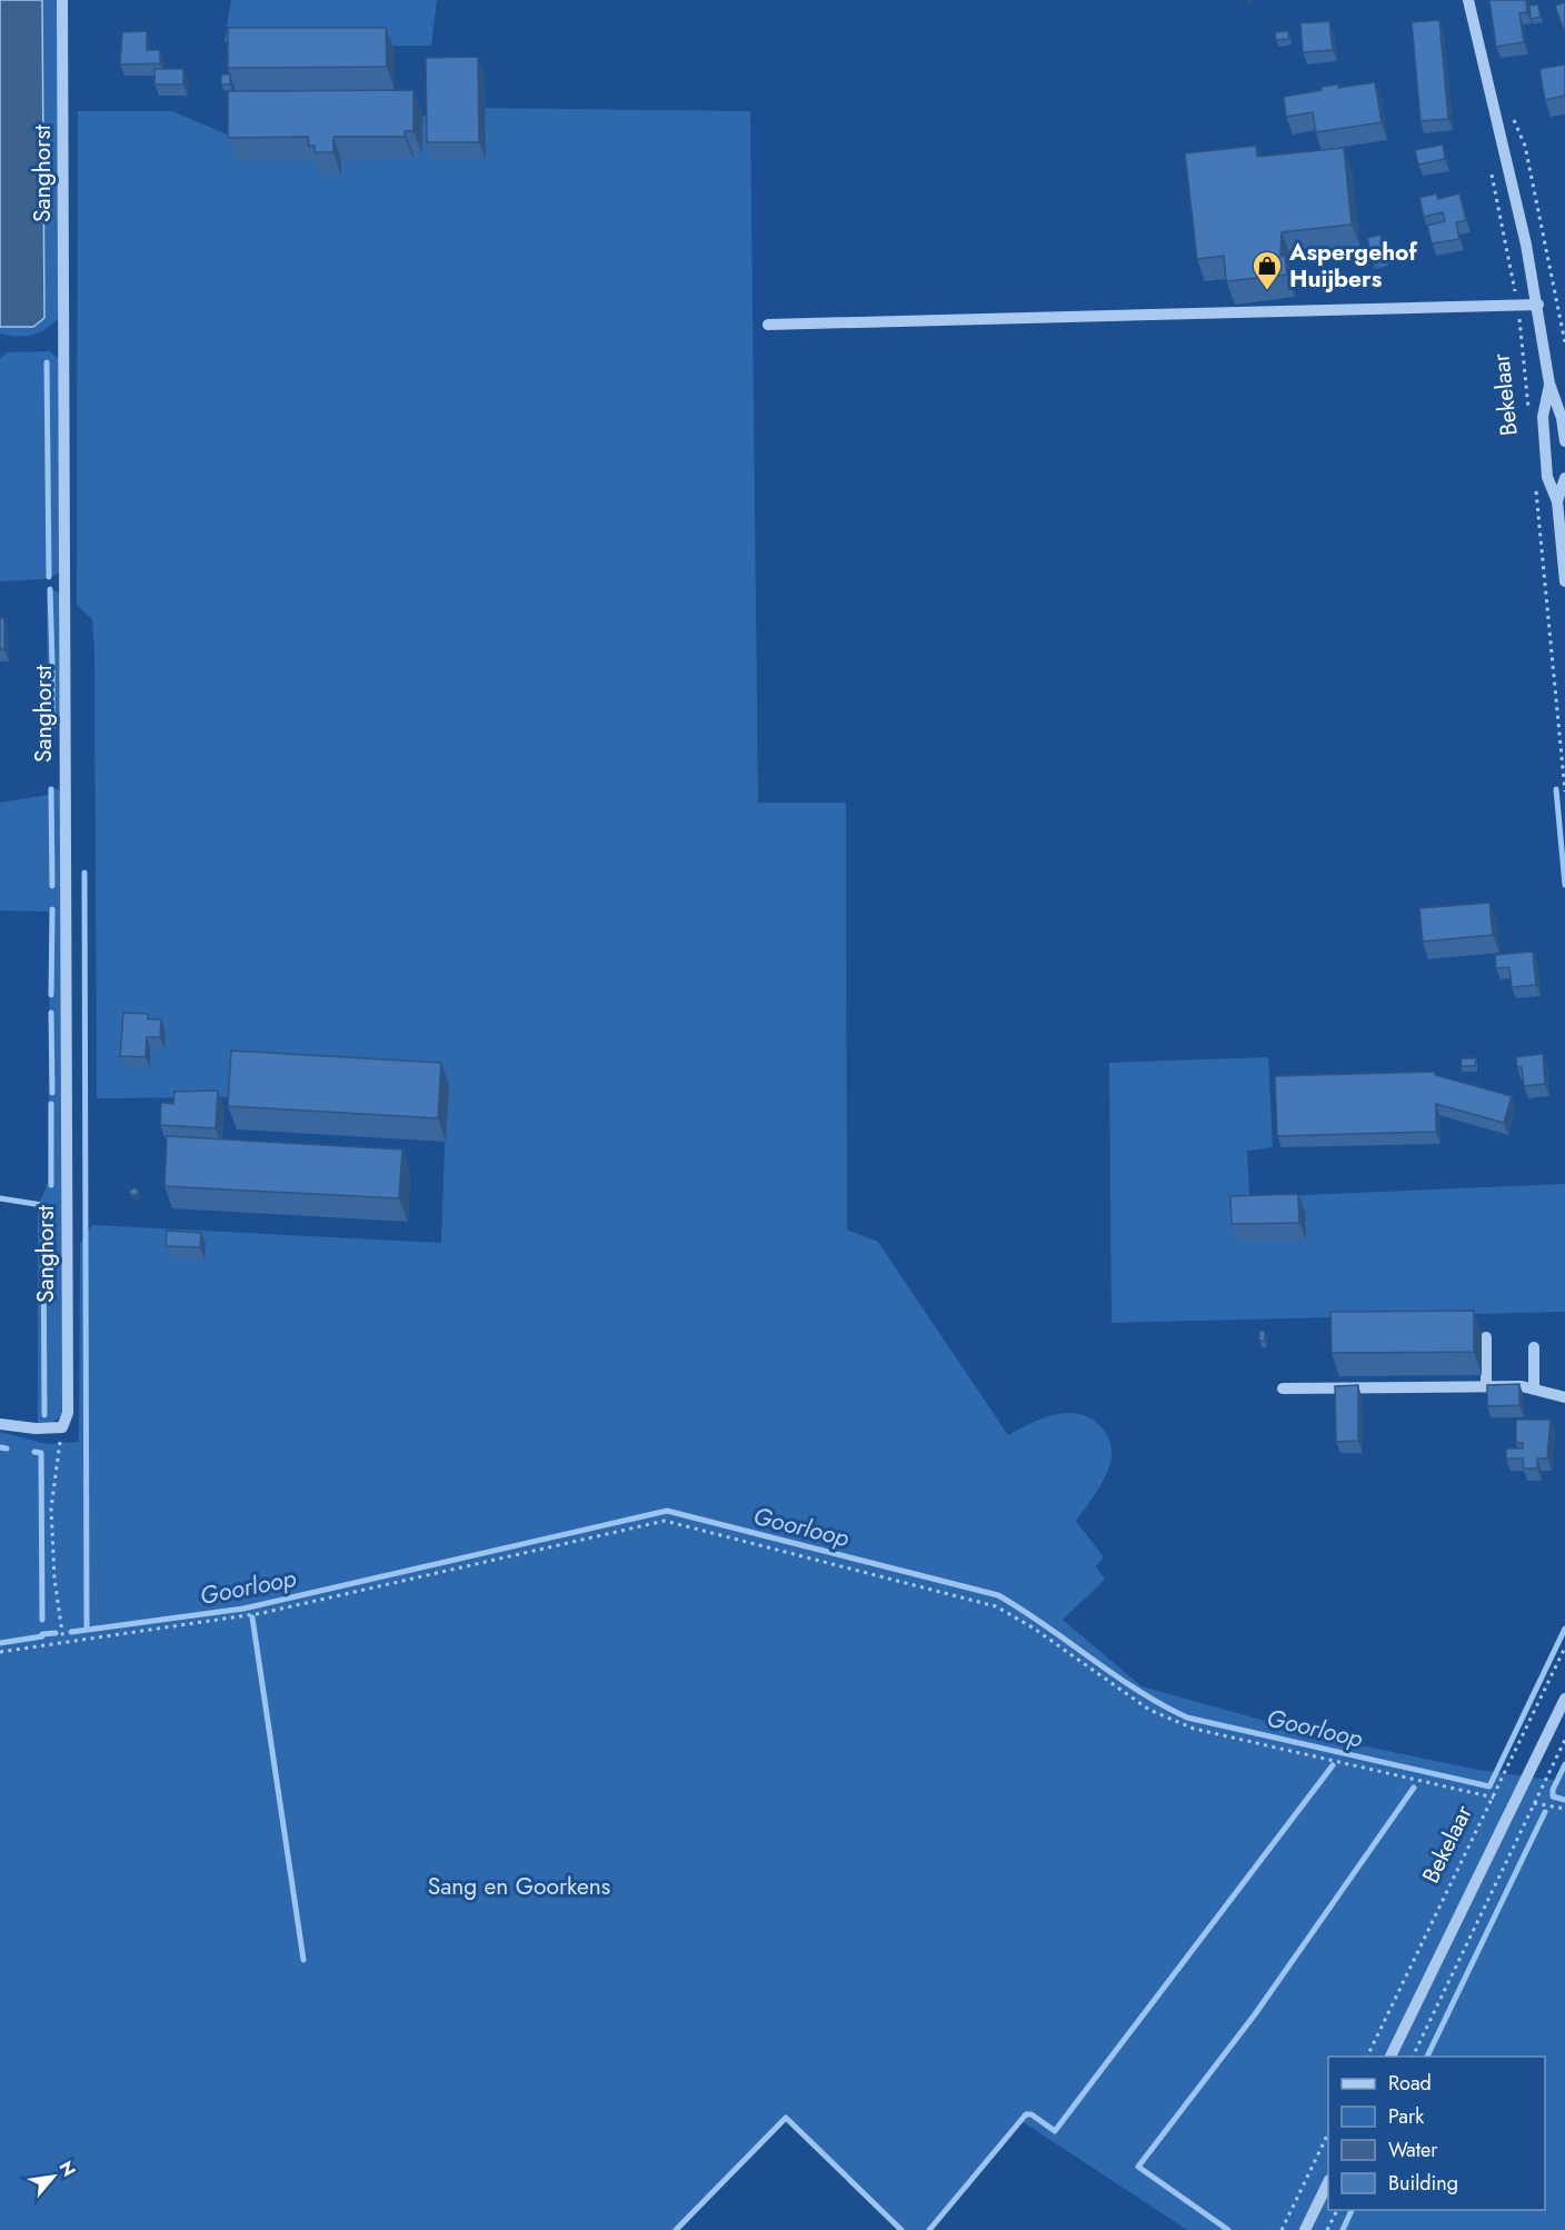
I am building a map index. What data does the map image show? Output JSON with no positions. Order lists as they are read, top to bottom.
{
  "streets": {
    "street": ["Sanghorst", "Bekelaar"]
  },
  "water": ["Goorloop"],
  "parks": ["Sang en Goorkens"],
  "places": {
    "shop": ["Aspergehof Huijbers"]
  },
  "legend": [
    "Road",
    "Park",
    "Water",
    "Building"
  ],
  "north": "top right"
}
